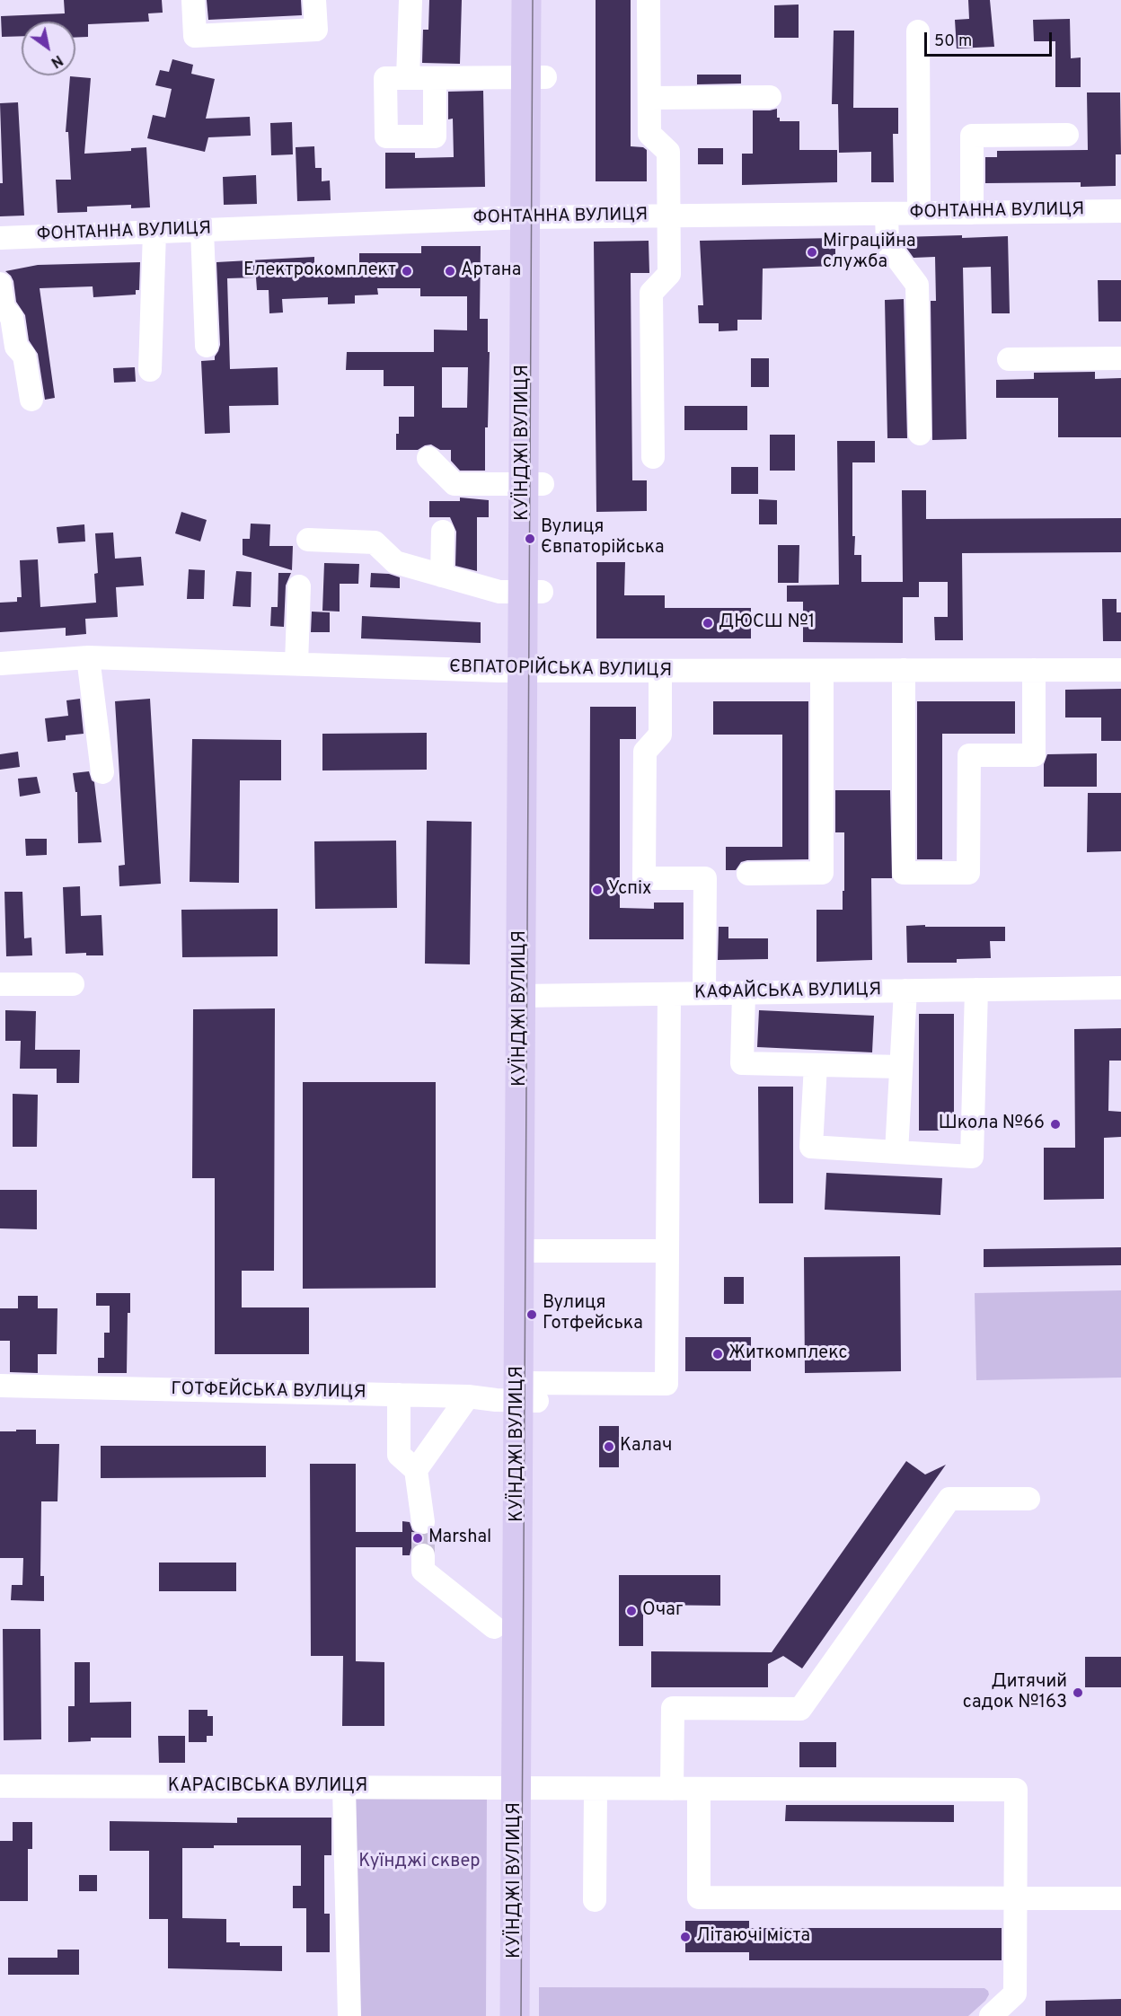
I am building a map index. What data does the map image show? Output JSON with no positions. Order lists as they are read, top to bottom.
{
  "streets": {
    "main road": ["КУЇНДЖІ ВУЛИЦЯ"],
    "street": [
      "ФОНТАННА ВУЛИЦЯ",
      "ЄВПАТОРІЙСЬКА ВУЛИЦЯ",
      "КАФАЙСЬКА ВУЛИЦЯ",
      "ГОТФЕЙСЬКА ВУЛИЦЯ",
      "КАРАСІВСЬКА ВУЛИЦЯ"
    ]
  },
  "crossings": [
    ["ФОНТАННА ВУЛИЦЯ", "КУЇНДЖІ ВУЛИЦЯ"],
    ["КУЇНДЖІ ВУЛИЦЯ", "ЄВПАТОРІЙСЬКА ВУЛИЦЯ"],
    ["КУЇНДЖІ ВУЛИЦЯ", "КАФАЙСЬКА ВУЛИЦЯ"],
    ["КУЇНДЖІ ВУЛИЦЯ", "ГОТФЕЙСЬКА ВУЛИЦЯ"],
    ["КУЇНДЖІ ВУЛИЦЯ", "КАРАСІВСЬКА ВУЛИЦЯ"]
  ],
  "parks": ["Куїнджі сквер"],
  "places": [
    "Міграційна служба",
    "Електрокомплект",
    "Артана",
    "Вулиця Євпаторійська",
    "ДЮСШ №1",
    "Успіх",
    "Школа №66",
    "Вулиця Готфейська",
    "Житкомплекс",
    "Калач",
    "Marshal",
    "Очаг",
    "Дитячий садок №163",
    "Літаючі міста"
  ],
  "scale_bar": "50 m",
  "north": "bottom right"
}
